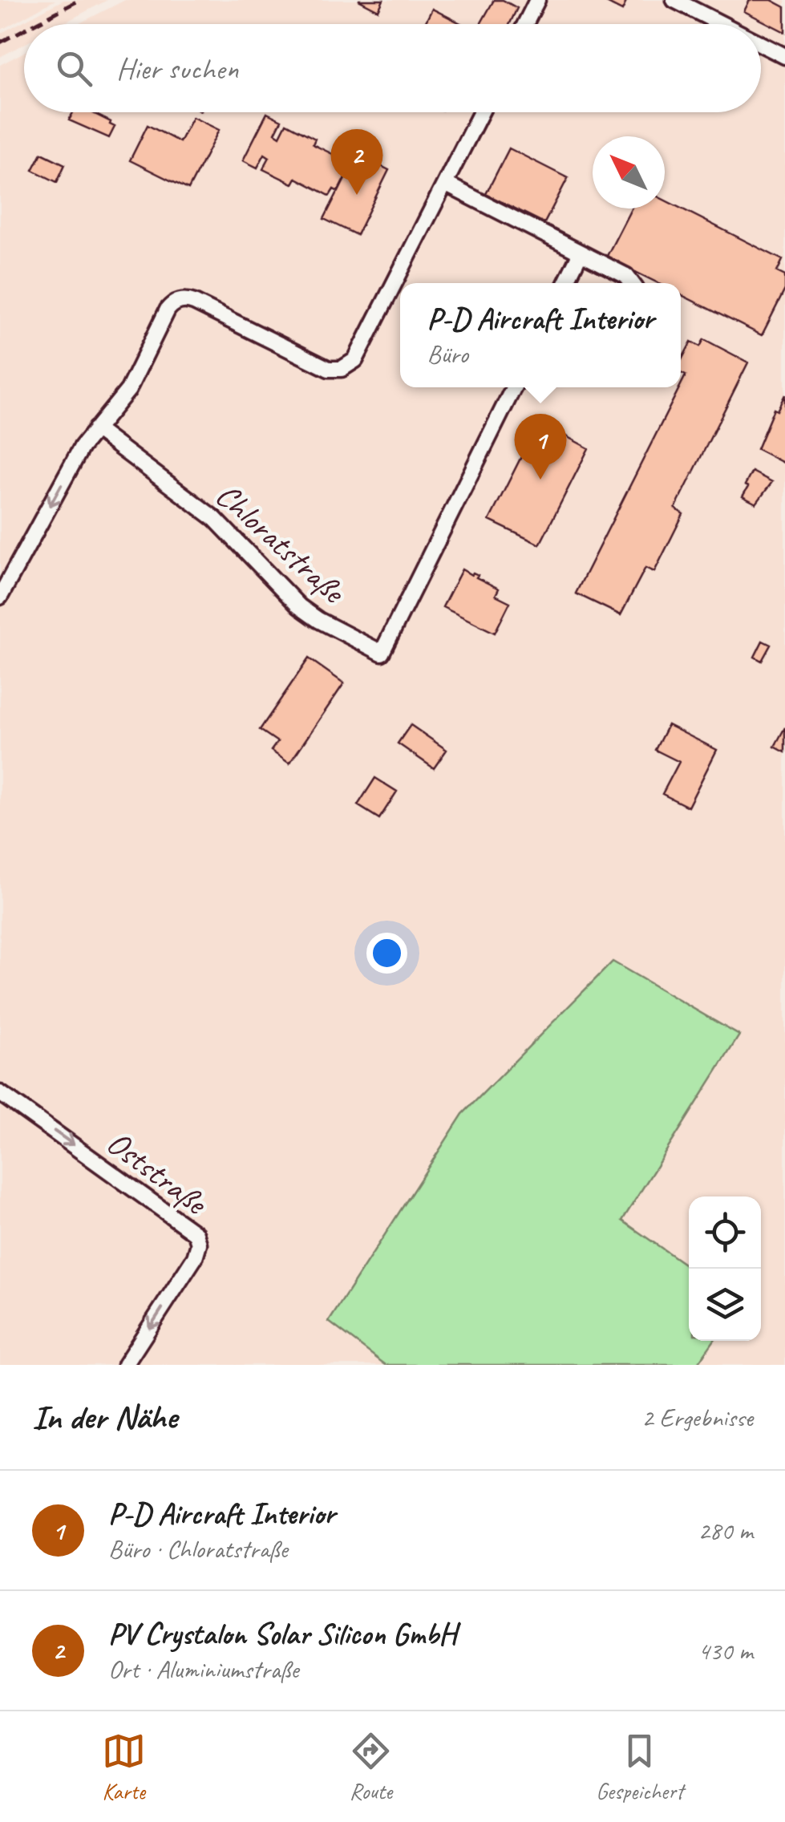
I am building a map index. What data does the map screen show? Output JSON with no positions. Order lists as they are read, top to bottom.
{
  "streets": {
    "street": ["Chloratstraße", "Oststraße"]
  },
  "north": "top left",
  "page": {
    "search": "Hier suchen",
    "pins": ["2", "1"],
    "popup": ["P-D Aircraft Interior", "Büro"],
    "heading": ["In der Nähe", "2 Ergebnisse"],
    "list": [
      {
        "mark": "1",
        "name": "P-D Aircraft Interior",
        "note": "Büro · Chloratstraße",
        "value": "280 m"
      },
      {
        "mark": "2",
        "name": "PV Crystalon Solar Silicon GmbH",
        "note": "Ort · Aluminiumstraße",
        "value": "430 m"
      }
    ],
    "nav": ["Karte", "Route", "Gespeichert"]
  }
}
